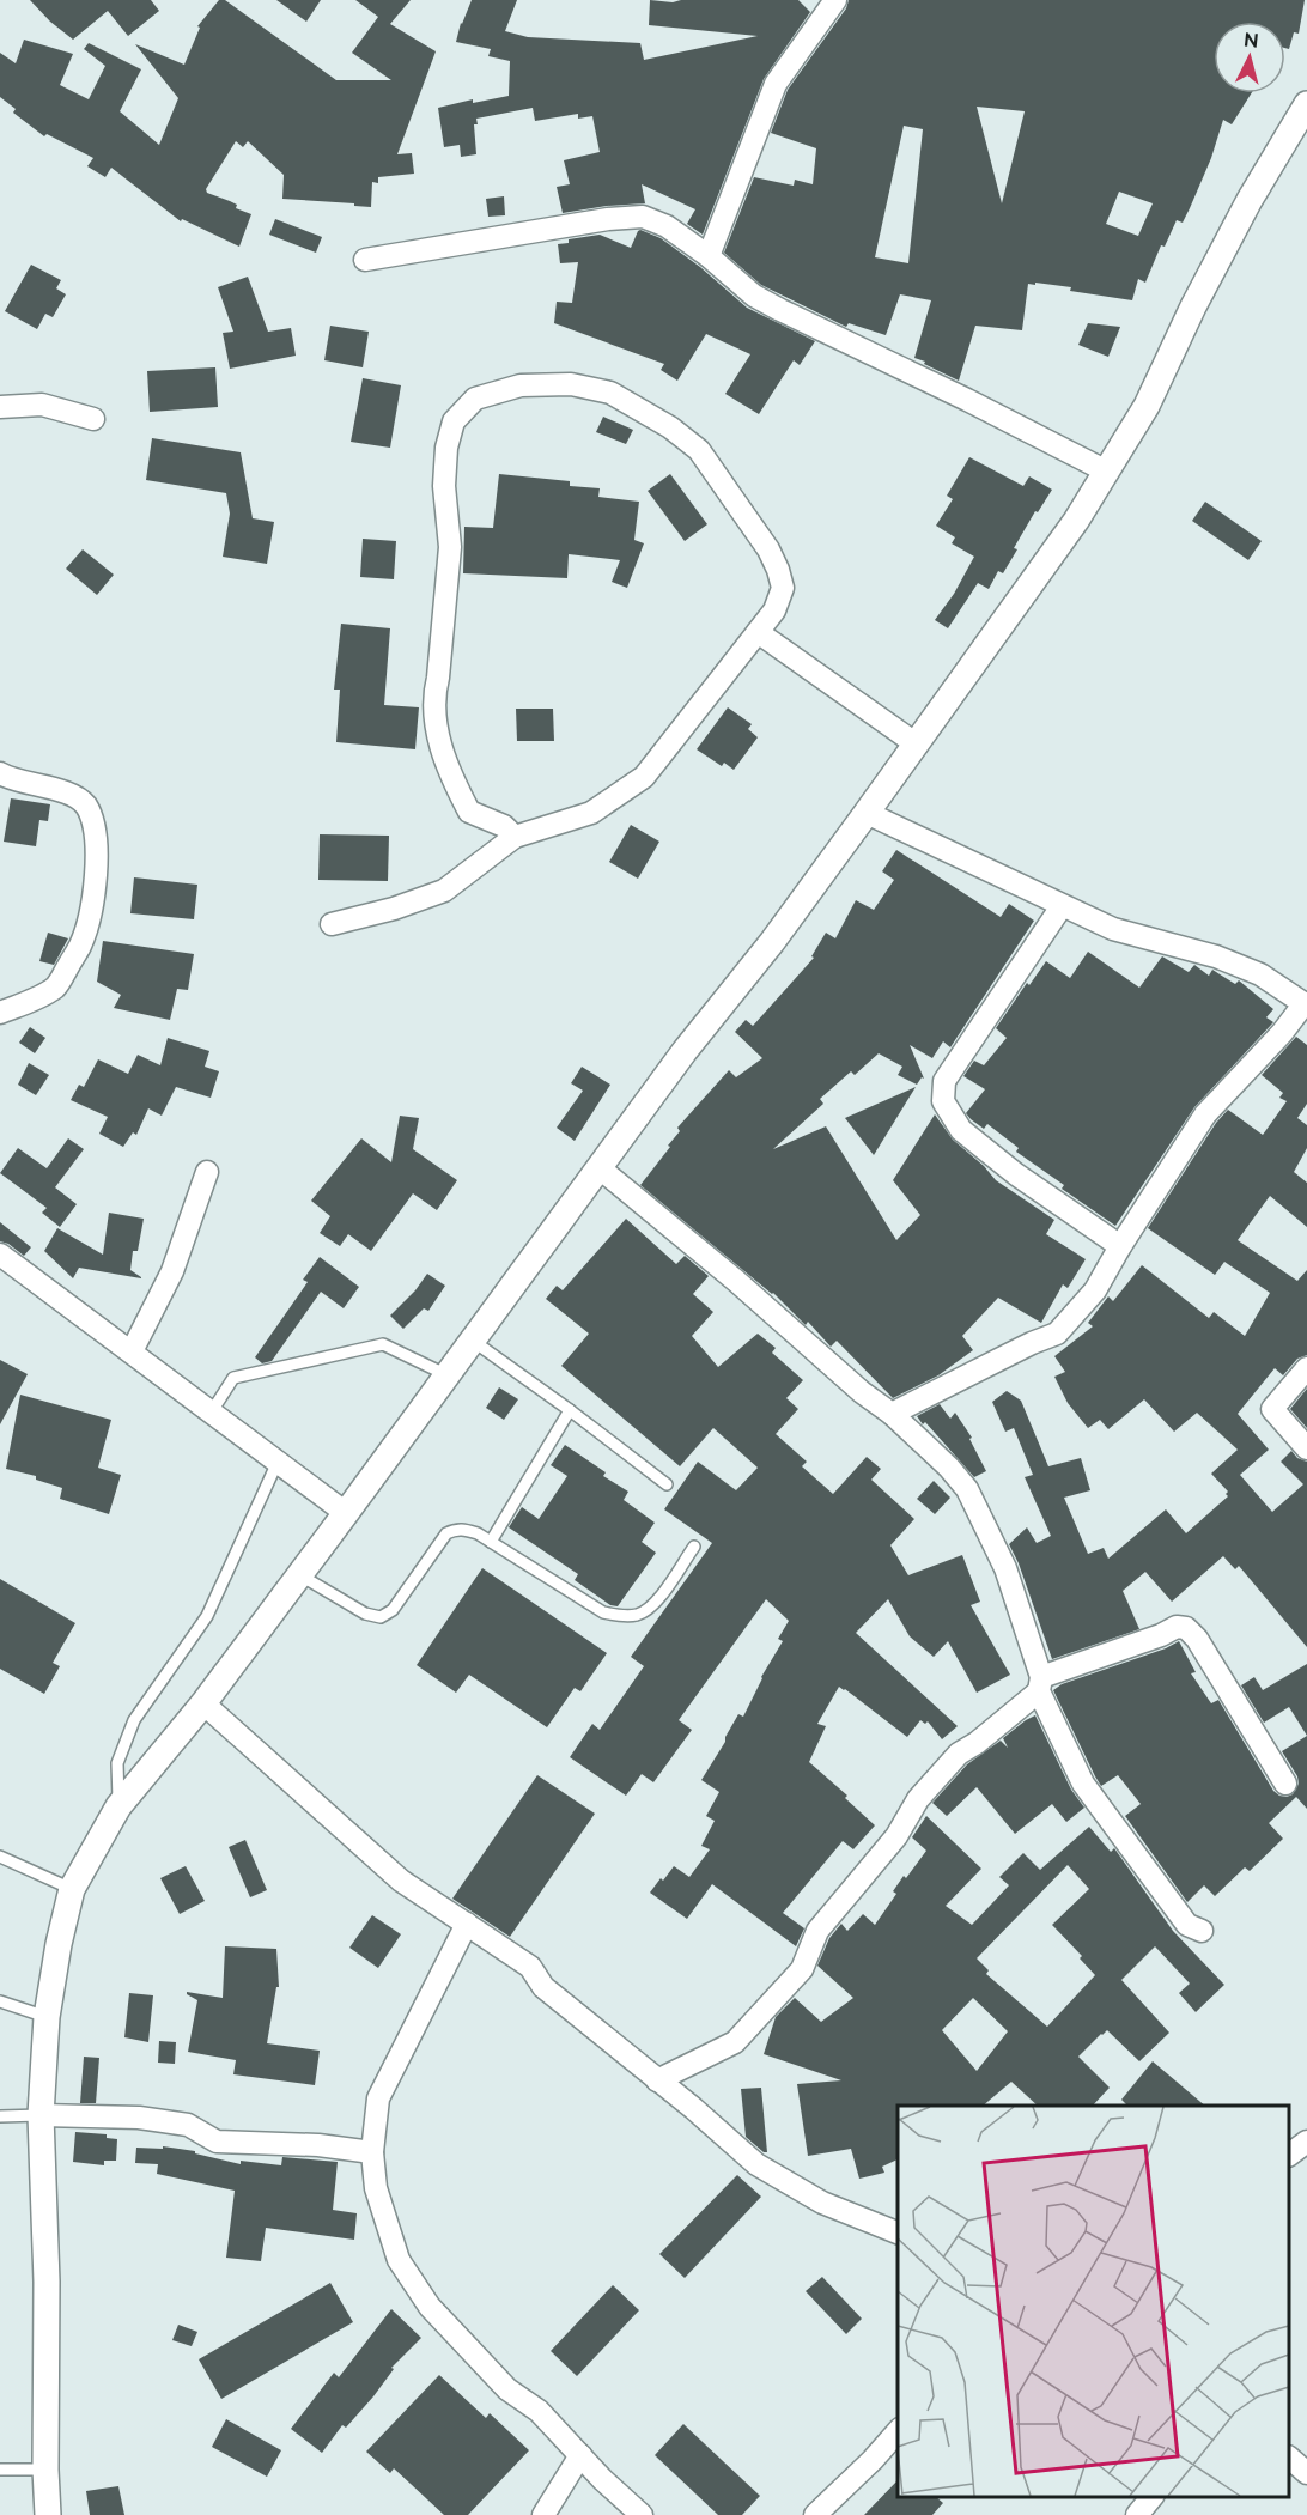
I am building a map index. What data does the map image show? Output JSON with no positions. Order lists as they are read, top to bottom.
{
  "north": "top"
}
